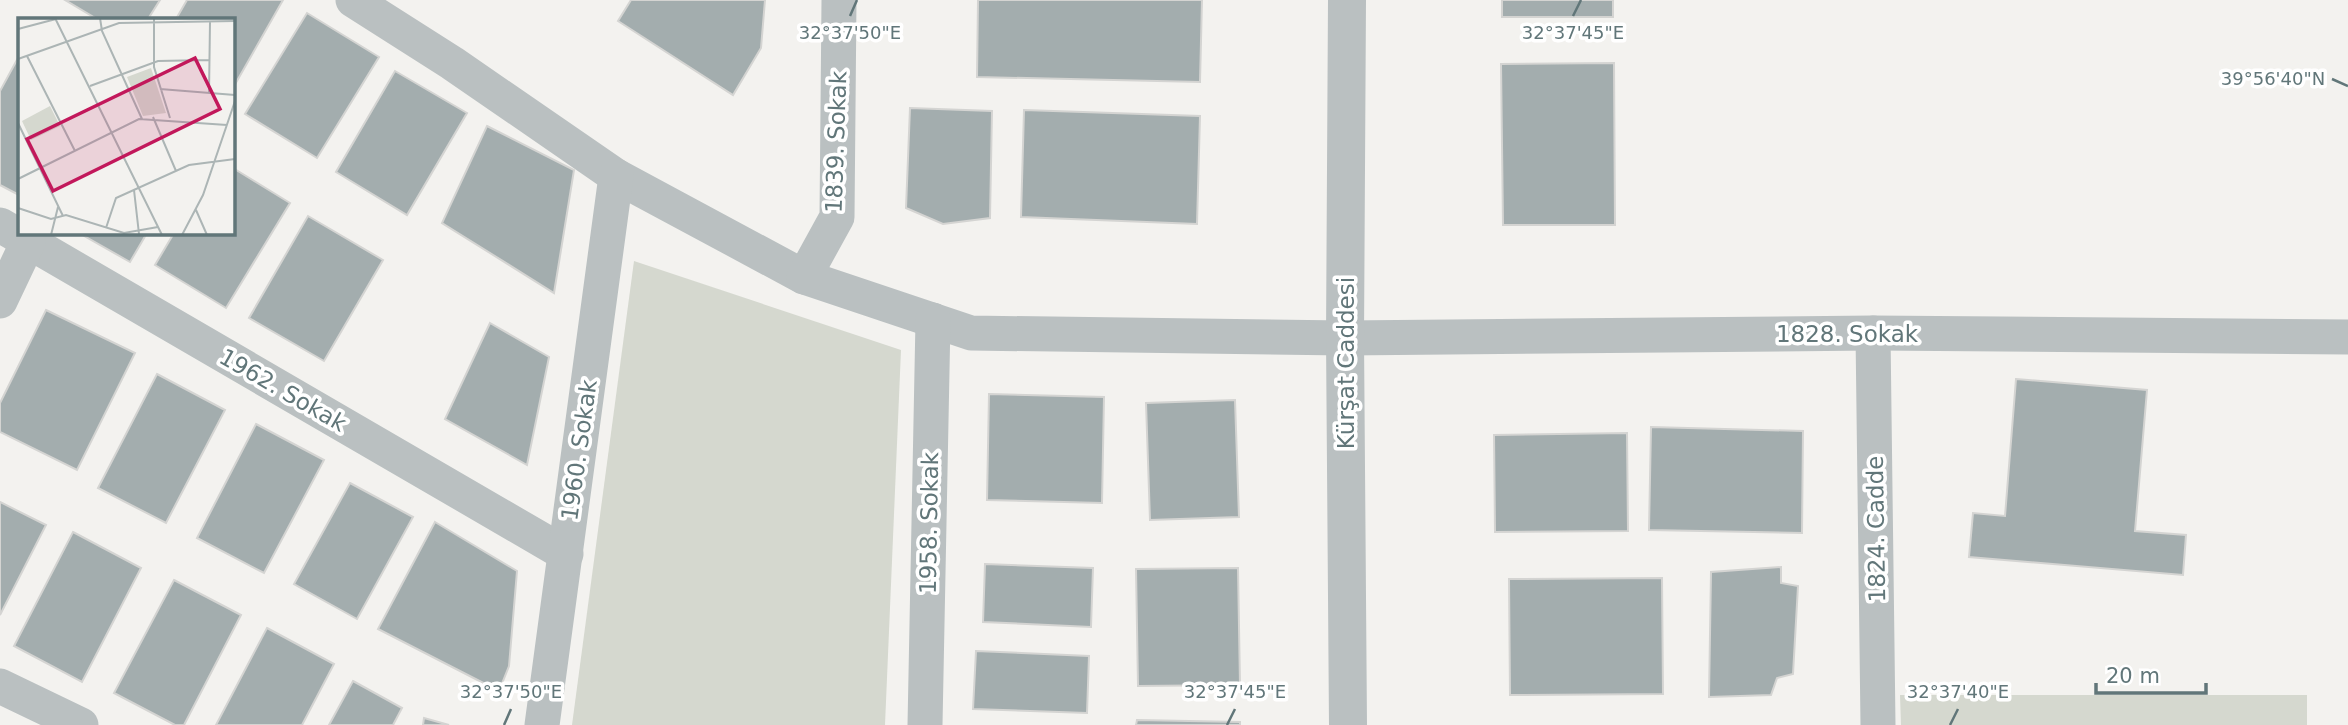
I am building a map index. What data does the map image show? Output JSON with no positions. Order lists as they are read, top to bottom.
{
  "streets": {
    "street": [
      "1839. Sokak",
      "1828. Sokak",
      "Kürşat Caddesi",
      "1962. Sokak",
      "1960. Sokak",
      "1958. Sokak",
      "1824. Cadde"
    ]
  },
  "crossings": [
    ["1839. Sokak", "1828. Sokak"],
    ["1828. Sokak", "Kürşat Caddesi"],
    ["1828. Sokak", "1960. Sokak"],
    ["1828. Sokak", "1958. Sokak"],
    ["1828. Sokak", "1824. Cadde"],
    ["1962. Sokak", "1960. Sokak"]
  ],
  "scale_bar": "20 m",
  "coordinates": [
    "32°37'50\"E",
    "32°37'45\"E",
    "39°56'40\"N",
    "32°37'40\"E"
  ]
}
